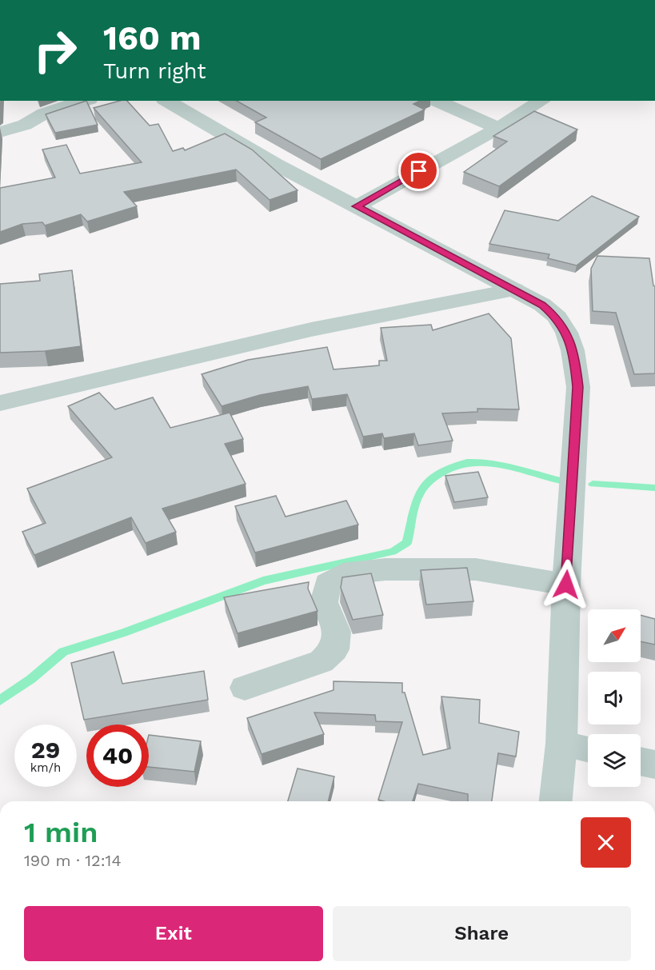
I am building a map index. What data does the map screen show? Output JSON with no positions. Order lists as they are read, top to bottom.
{
  "north": "top right",
  "page": {
    "turn": ["160 m", "Turn right"],
    "speed": "29 km/h",
    "limit": "40",
    "heading": ["1 min", "190 m · 12:14"],
    "buttons": ["Exit", "Share"]
  }
}
